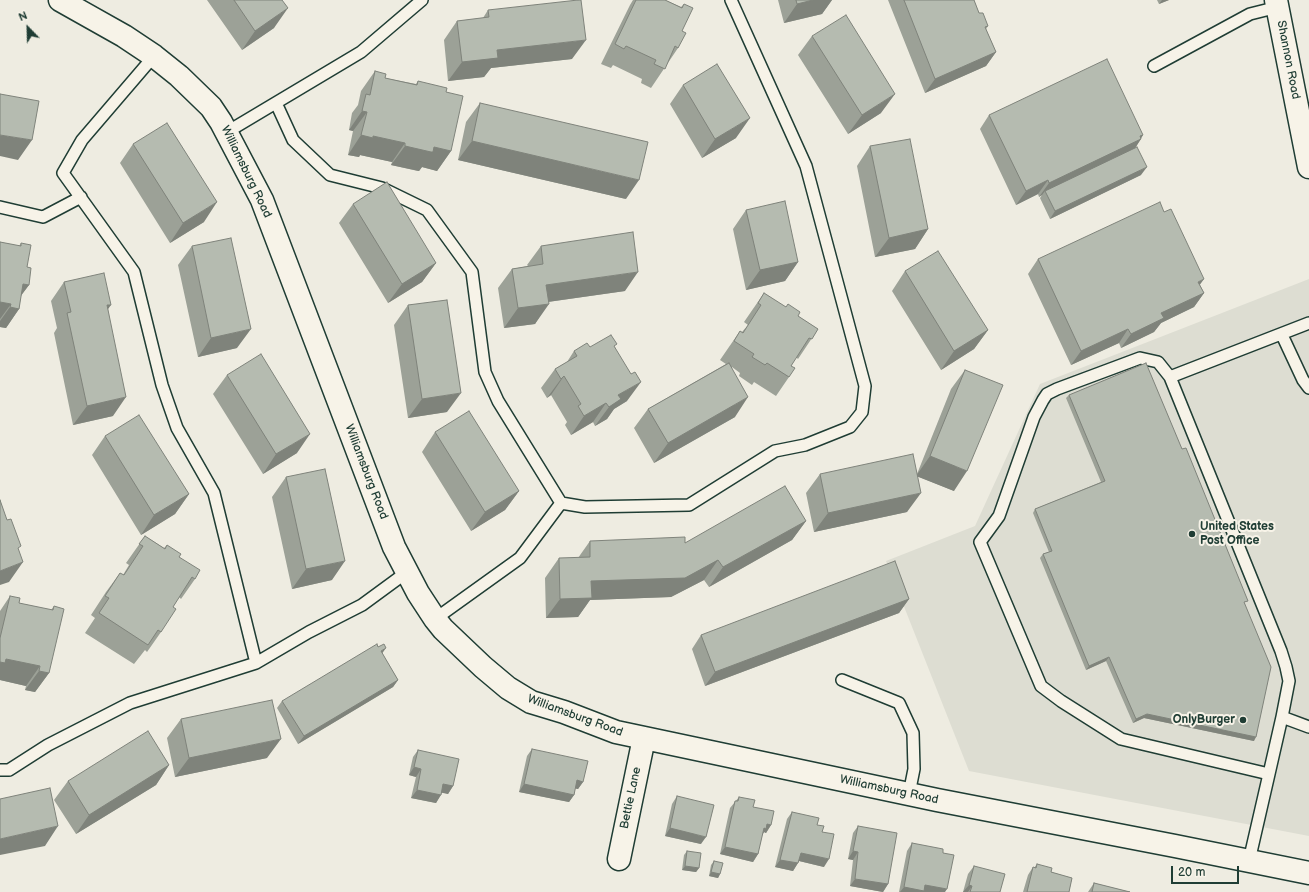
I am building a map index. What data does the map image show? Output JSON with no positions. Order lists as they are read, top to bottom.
{
  "streets": {
    "street": ["Shannon Road", "Williamsburg Road", "Bettie Lane"]
  },
  "crossings": [
    ["Williamsburg Road", "Bettie Lane"]
  ],
  "places": ["United States Post Office", "OnlyBurger"],
  "scale_bar": "20 m",
  "north": "top left"
}
